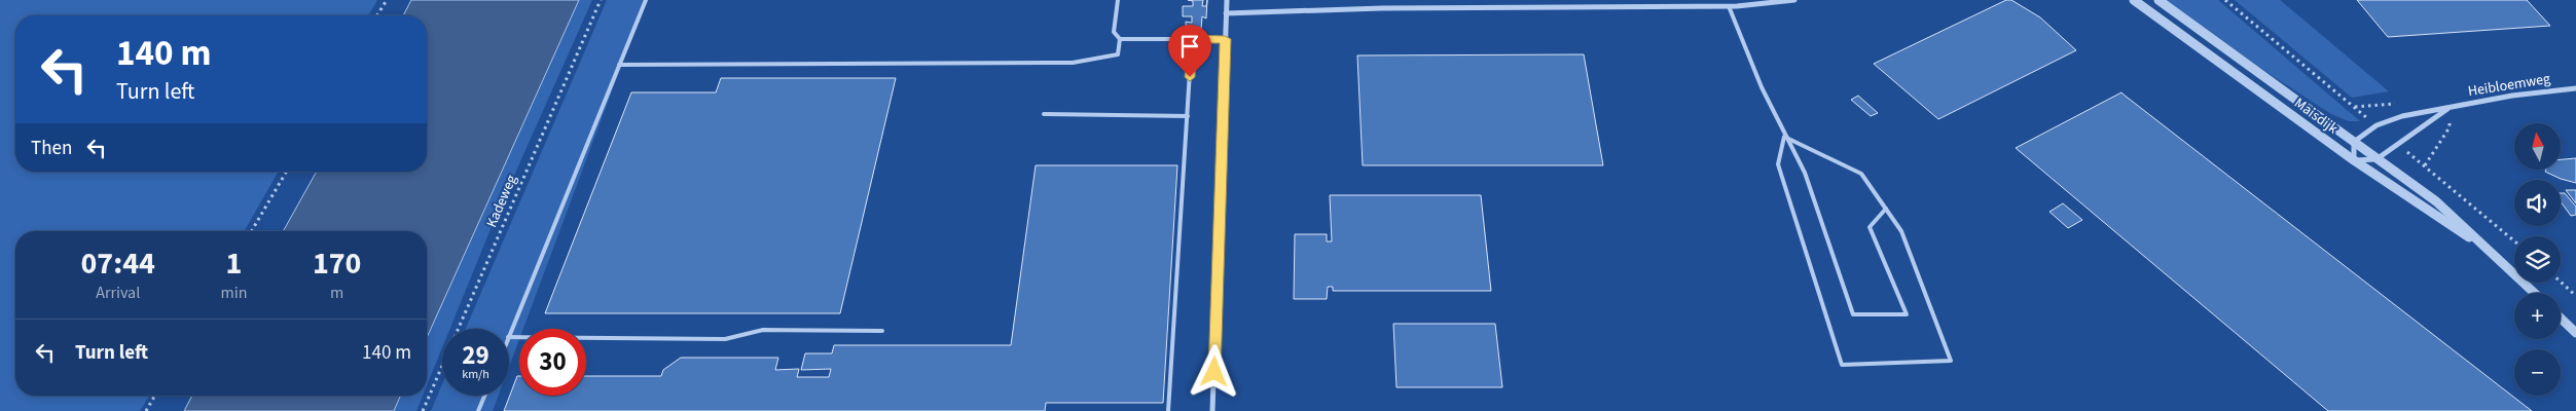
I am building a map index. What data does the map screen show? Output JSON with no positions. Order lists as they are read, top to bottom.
{
  "streets": {
    "street": ["Heibloemweg", "Maisdijk"],
    "path": ["Kadeweg"]
  },
  "crossings": [
    ["Heibloemweg", "Maisdijk"]
  ],
  "north": "top",
  "page": {
    "turn": ["140 m", "Turn left"],
    "map_buttons": ["+", "−"],
    "then": "Then",
    "eta": [
      "07:44",
      "Arrival",
      "1",
      "min",
      "170",
      "m"
    ],
    "list": [
      {
        "name": "Turn left",
        "value": "140 m"
      }
    ],
    "speed": "29 km/h",
    "limit": "30"
  }
}
